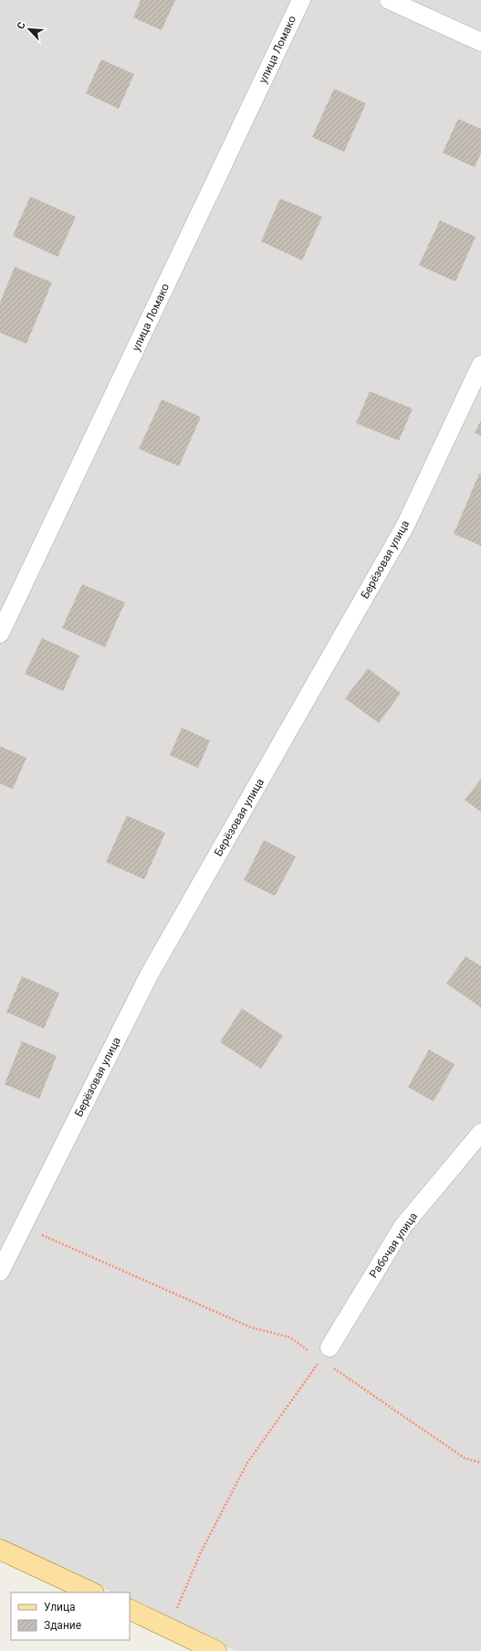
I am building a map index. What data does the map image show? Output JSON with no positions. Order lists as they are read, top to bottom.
{
  "streets": {
    "street": ["улица Ломако", "Берёзовая улица", "Рабочая улица"]
  },
  "legend": ["Улица", "Здание"],
  "north": "top left"
}
